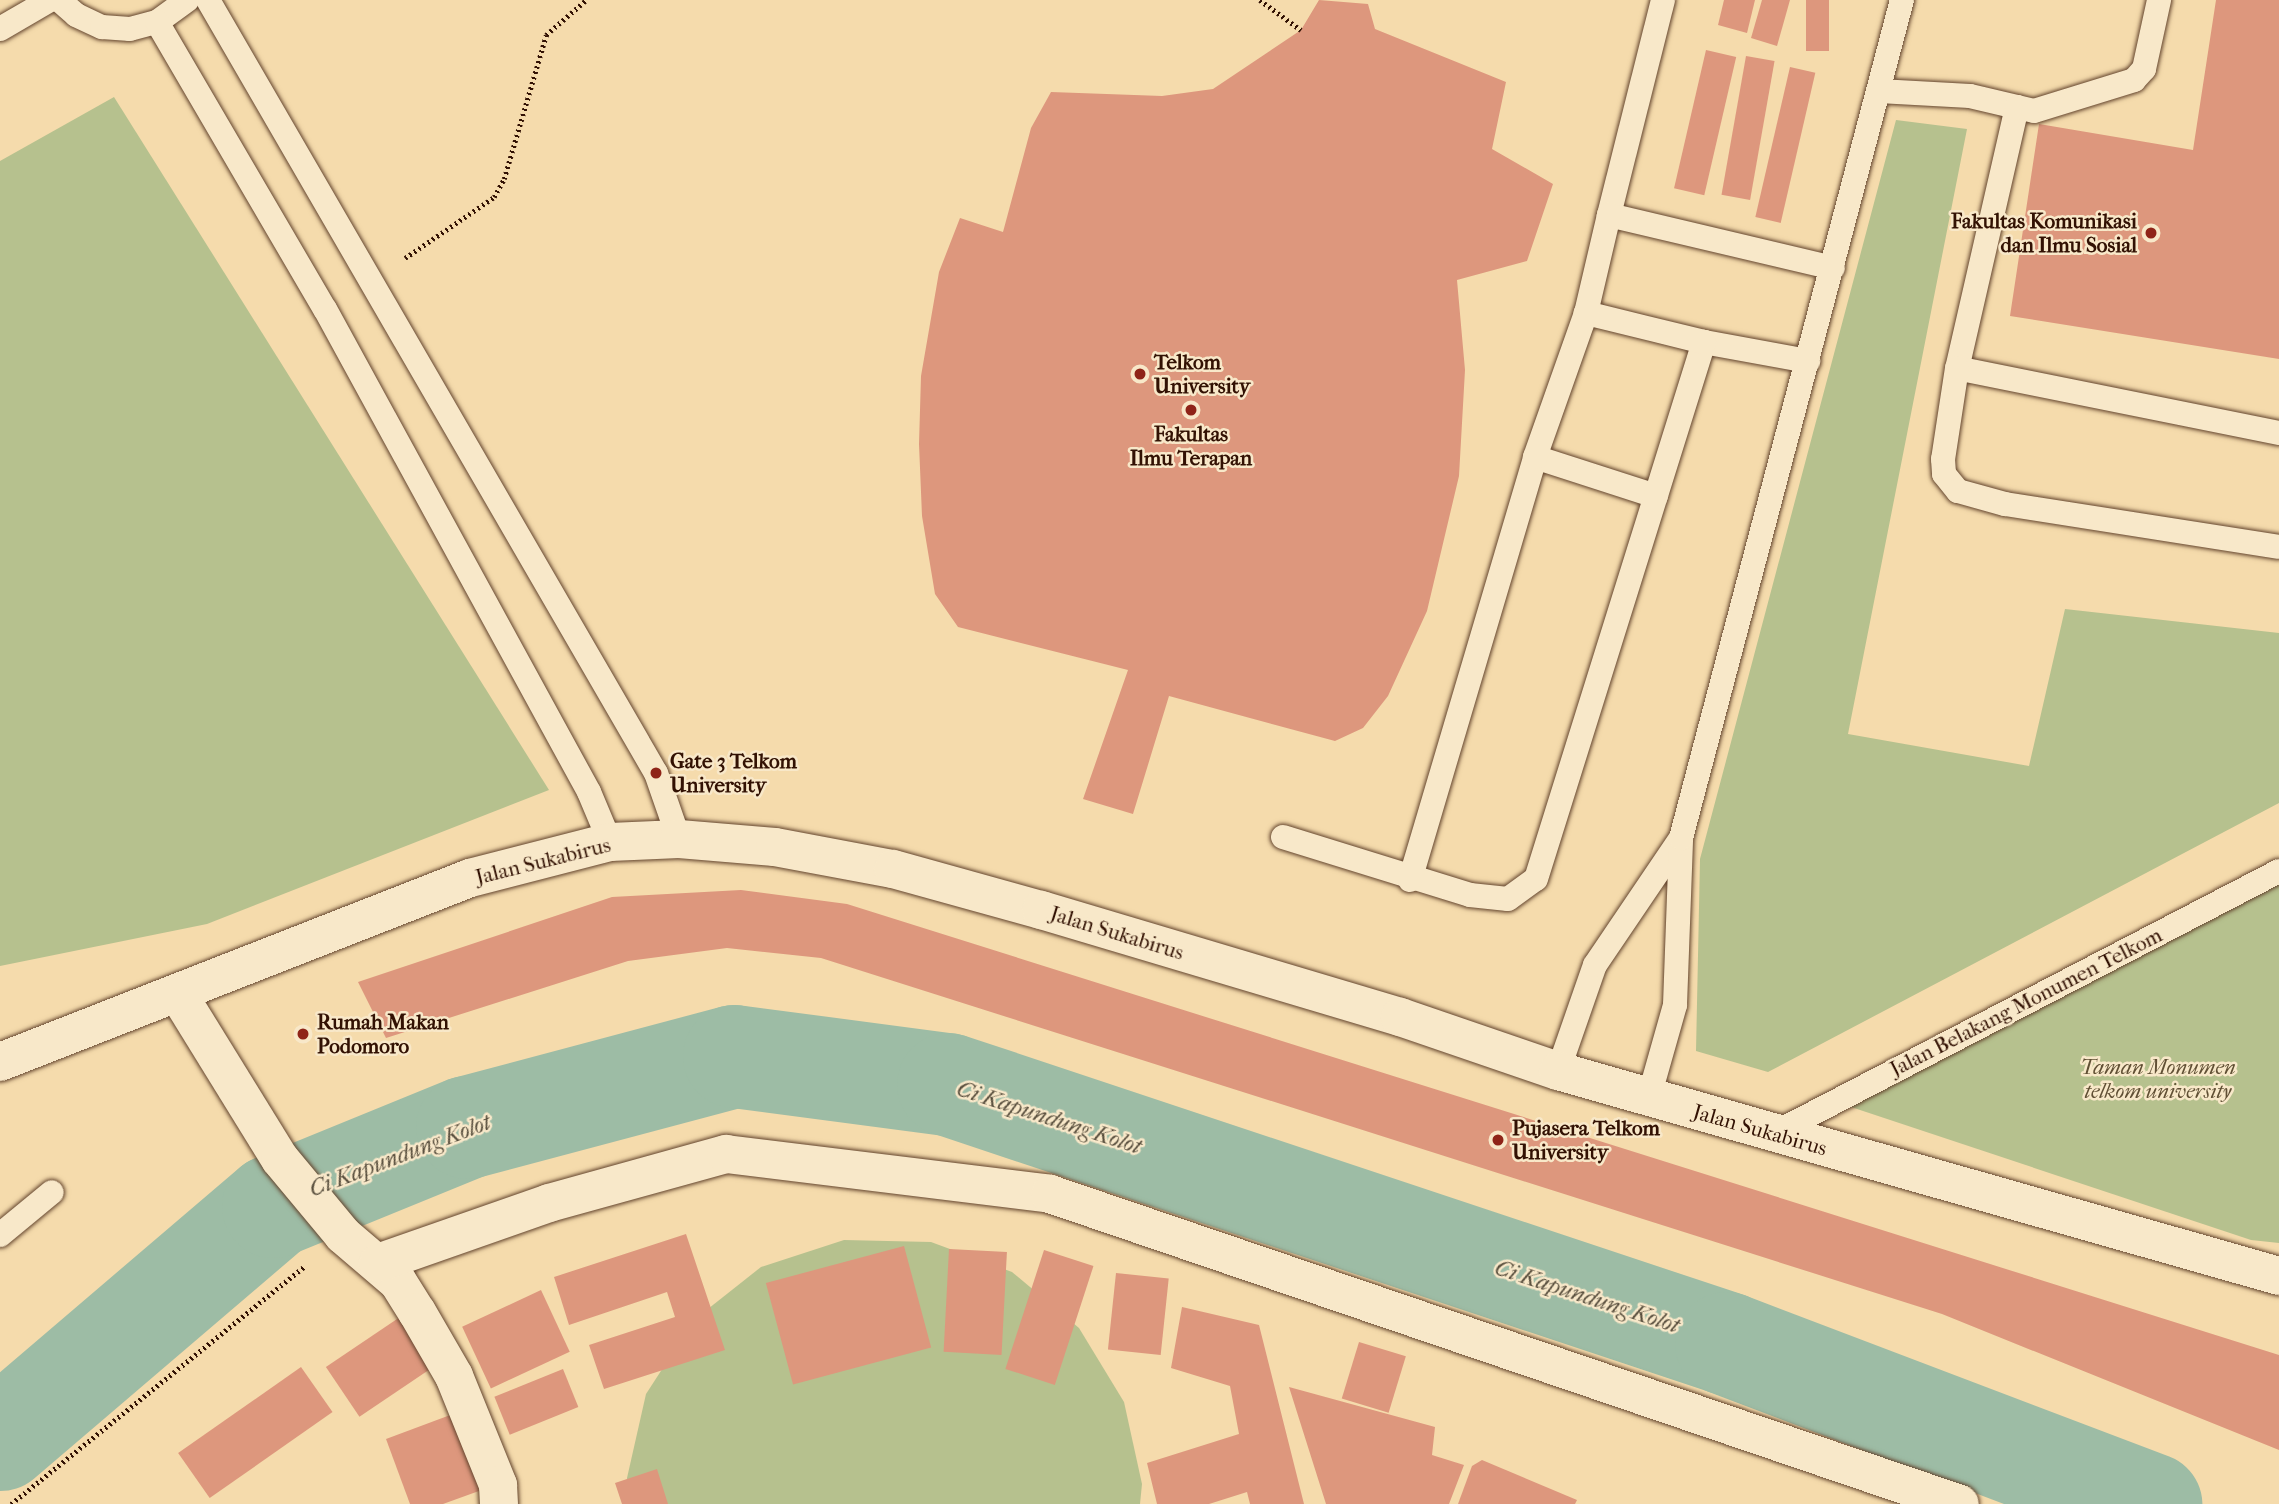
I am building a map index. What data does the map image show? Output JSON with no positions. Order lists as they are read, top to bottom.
{
  "streets": {
    "street": ["Jalan Sukabirus"],
    "lane": ["Jalan Belakang Monumen Telkom"]
  },
  "crossings": [
    ["Jalan Sukabirus", "Jalan Belakang Monumen Telkom"]
  ],
  "water": ["Ci Kapundung Kolot"],
  "parks": ["Taman Monumen telkom university"],
  "places": [
    "Fakultas Komunikasi dan Ilmu Sosial",
    "Telkom University",
    "Fakultas Ilmu Terapan",
    "Gate 3 Telkom University",
    "Rumah Makan Podomoro",
    "Pujasera Telkom University"
  ]
}
